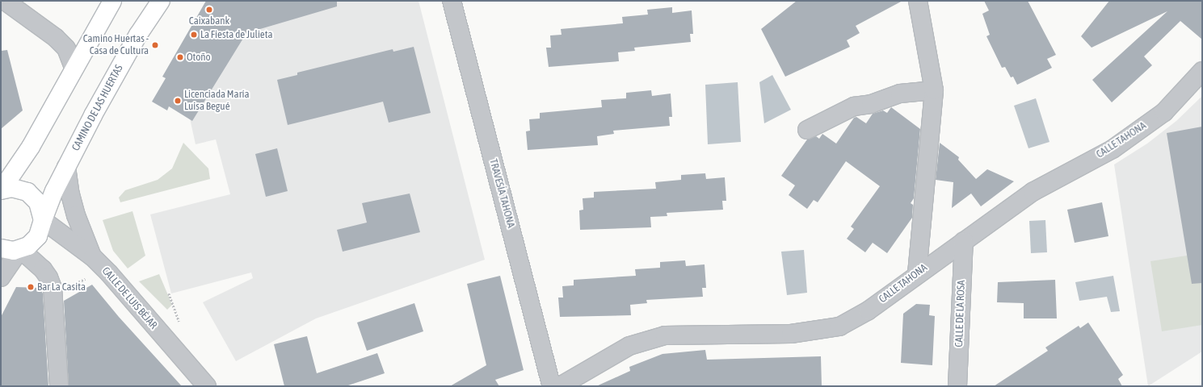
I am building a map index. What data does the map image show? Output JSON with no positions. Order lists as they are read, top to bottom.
{
  "streets": {
    "main road": ["CAMINO DE LAS HUERTAS"],
    "street": [
      "CALLE TAHONA",
      "TRAVESÍA TAHONA",
      "CALLE DE LUIS BÉJAR",
      "CALLE DE LA ROSA"
    ]
  },
  "crossings": [
    ["CAMINO DE LAS HUERTAS", "CALLE DE LUIS BÉJAR"],
    ["CALLE TAHONA", "CALLE DE LA ROSA"]
  ],
  "places": [
    "Caixabank",
    "La Fiesta de Julieta",
    "Camino Huertas - Casa de Cultura",
    "Otoño",
    "Licenciada María Luisa Begué",
    "Bar La Casita"
  ]
}
